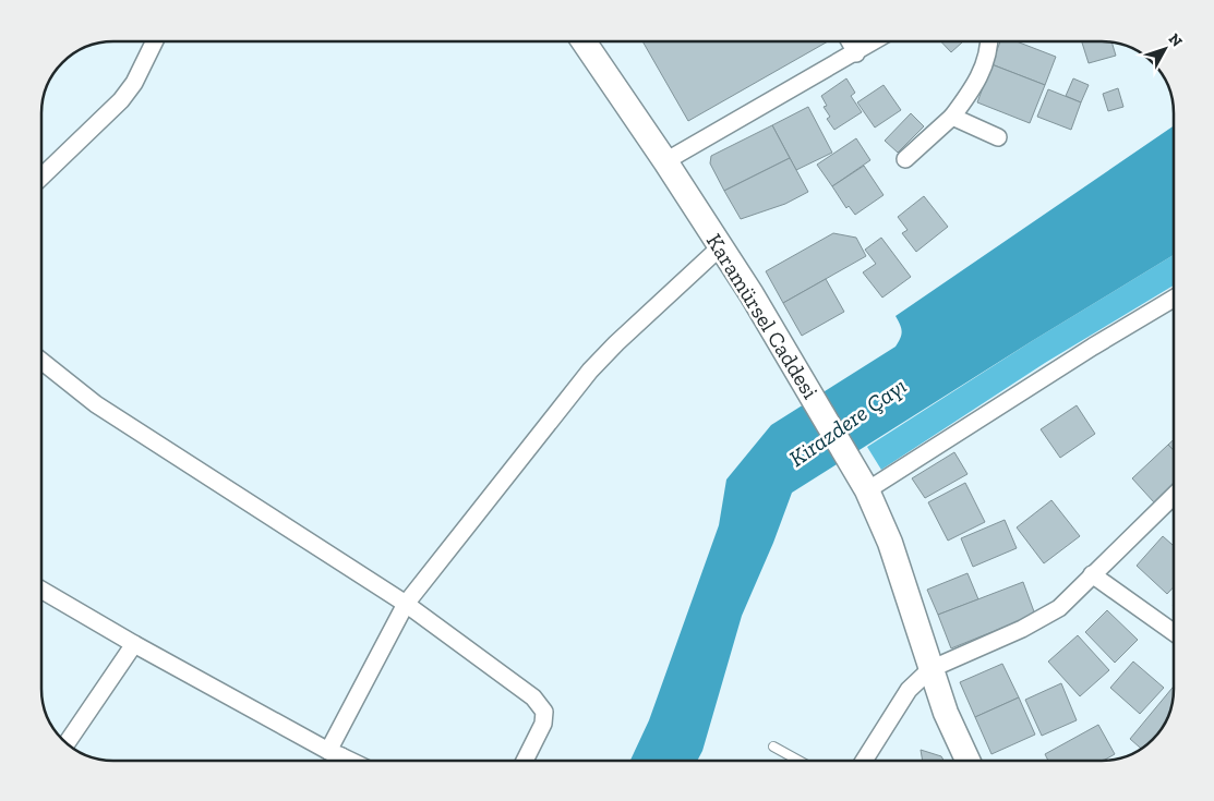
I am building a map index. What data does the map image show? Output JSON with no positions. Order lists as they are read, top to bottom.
{
  "streets": {
    "main road": ["Karamürsel Caddesi"]
  },
  "water": ["Kirazdere Çayı"],
  "north": "top right"
}
